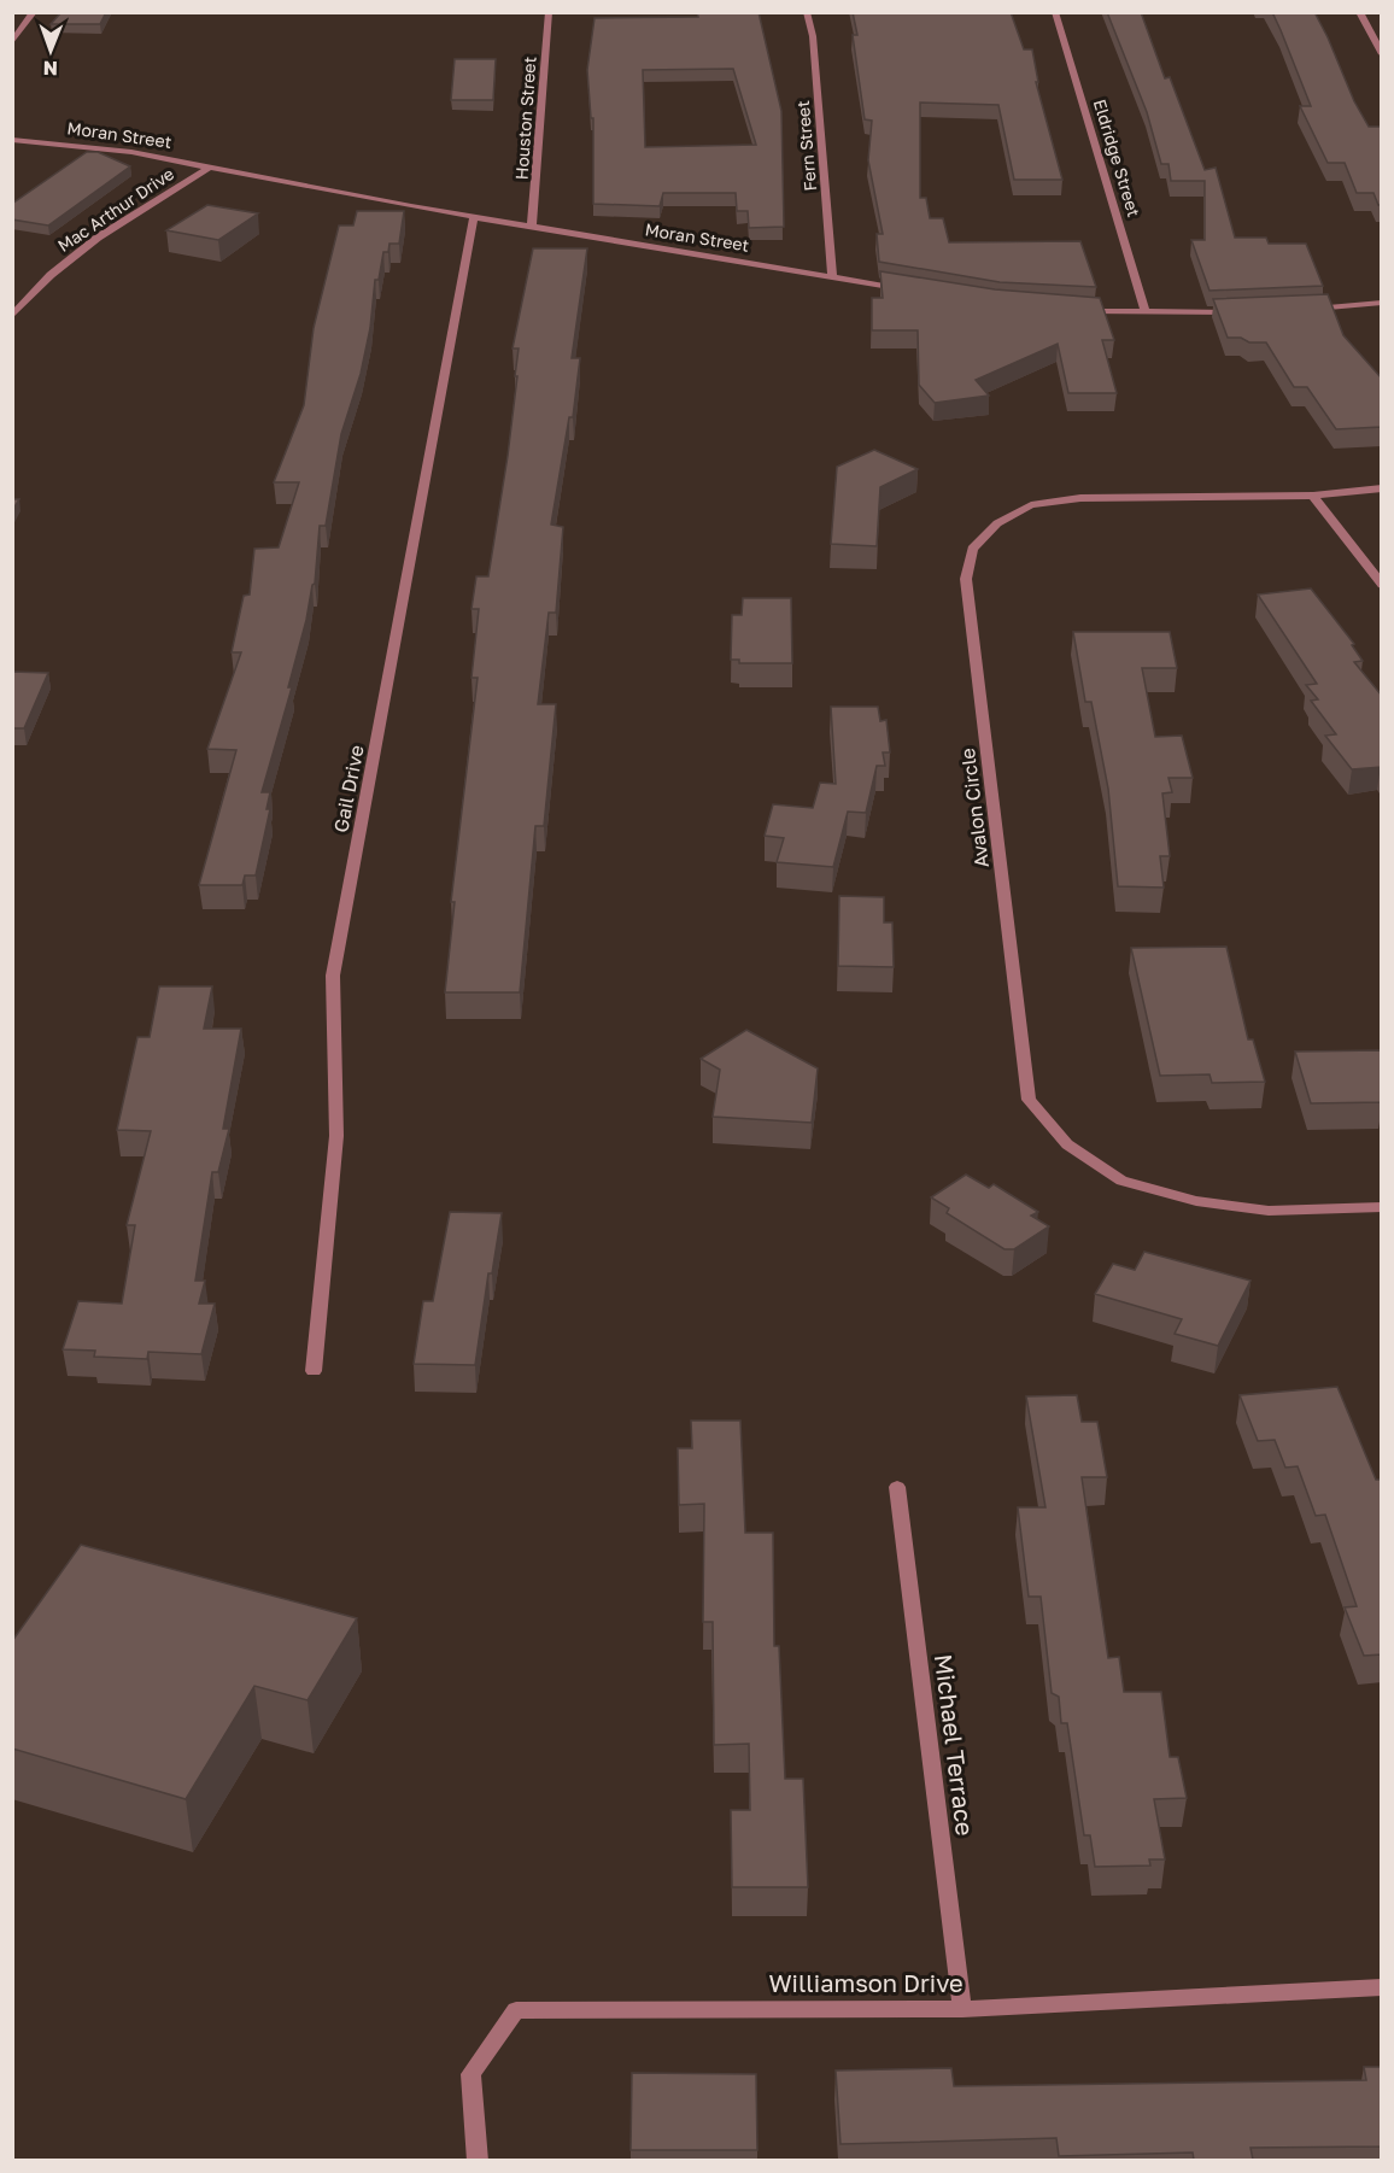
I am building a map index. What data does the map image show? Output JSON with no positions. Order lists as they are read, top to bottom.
{
  "streets": {
    "street": [
      "Houston Street",
      "Moran Street",
      "Fern Street",
      "Eldridge Street",
      "Mac Arthur Drive",
      "Gail Drive",
      "Avalon Circle",
      "Michael Terrace",
      "Williamson Drive"
    ]
  },
  "crossings": [
    ["Houston Street", "Moran Street"],
    ["Moran Street", "Fern Street"],
    ["Moran Street", "Mac Arthur Drive"],
    ["Moran Street", "Gail Drive"],
    ["Michael Terrace", "Williamson Drive"]
  ],
  "north": "bottom"
}
